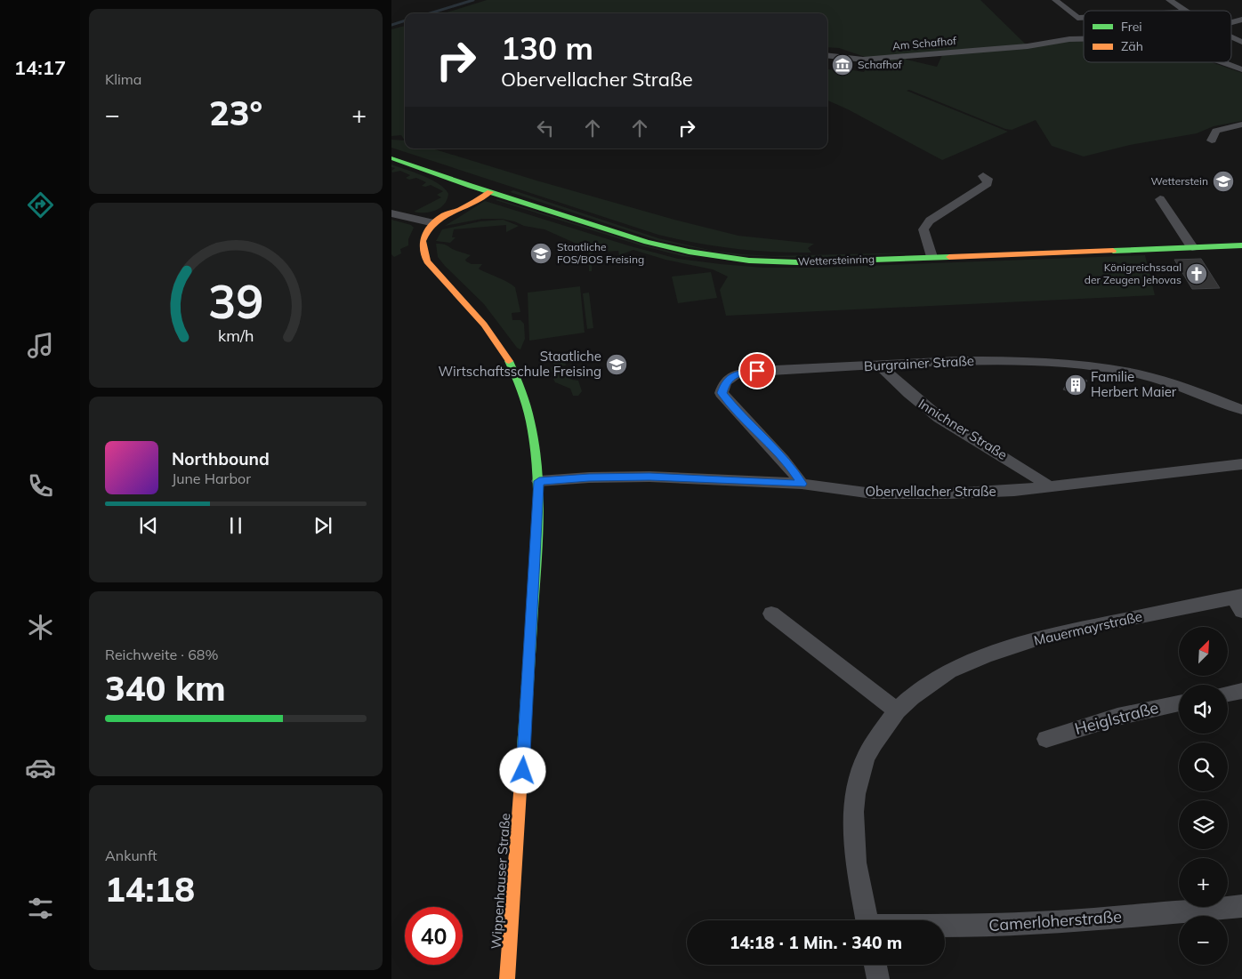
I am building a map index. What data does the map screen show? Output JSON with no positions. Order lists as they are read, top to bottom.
{
  "streets": {
    "main road": ["Wettersteinring", "Wippenhauser Straße"],
    "street": [
      "Am Schafhof",
      "Burgrainer Straße",
      "Innichner Straße",
      "Obervellacher Straße",
      "Mauermayrstraße",
      "Heiglstraße",
      "Camerloherstraße"
    ]
  },
  "crossings": [
    ["Wettersteinring", "Wippenhauser Straße"],
    ["Burgrainer Straße", "Innichner Straße"],
    ["Burgrainer Straße", "Obervellacher Straße"],
    ["Innichner Straße", "Obervellacher Straße"],
    ["Obervellacher Straße", "Wippenhauser Straße"]
  ],
  "places": {
    "museum": ["Schafhof"],
    "school or university": ["Wetterstein", "Staatliche FOS/BOS Freising", "Staatliche Wirtschaftsschule Freising"],
    "church": ["Königreichssaal der Zeugen Jehovas"],
    "building": ["Familie Herbert Maier"]
  },
  "legend": ["Frei", "Zäh"],
  "north": "top right",
  "page": {
    "tabs": "14:17",
    "tile": [
      "Klima",
      ["Reichweite · 68%", "340 km"],
      ["Ankunft", "14:18"]
    ],
    "turn": ["130 m", "Obervellacher Straße"],
    "heat": ["−", "23°", "+"],
    "song": ["Northbound", "June Harbor"],
    "map_buttons": ["+", "−"],
    "limit": "40",
    "trip": "14:18 · 1 Min. · 340 m",
    "gauge": ["39", "km/h"]
  }
}
